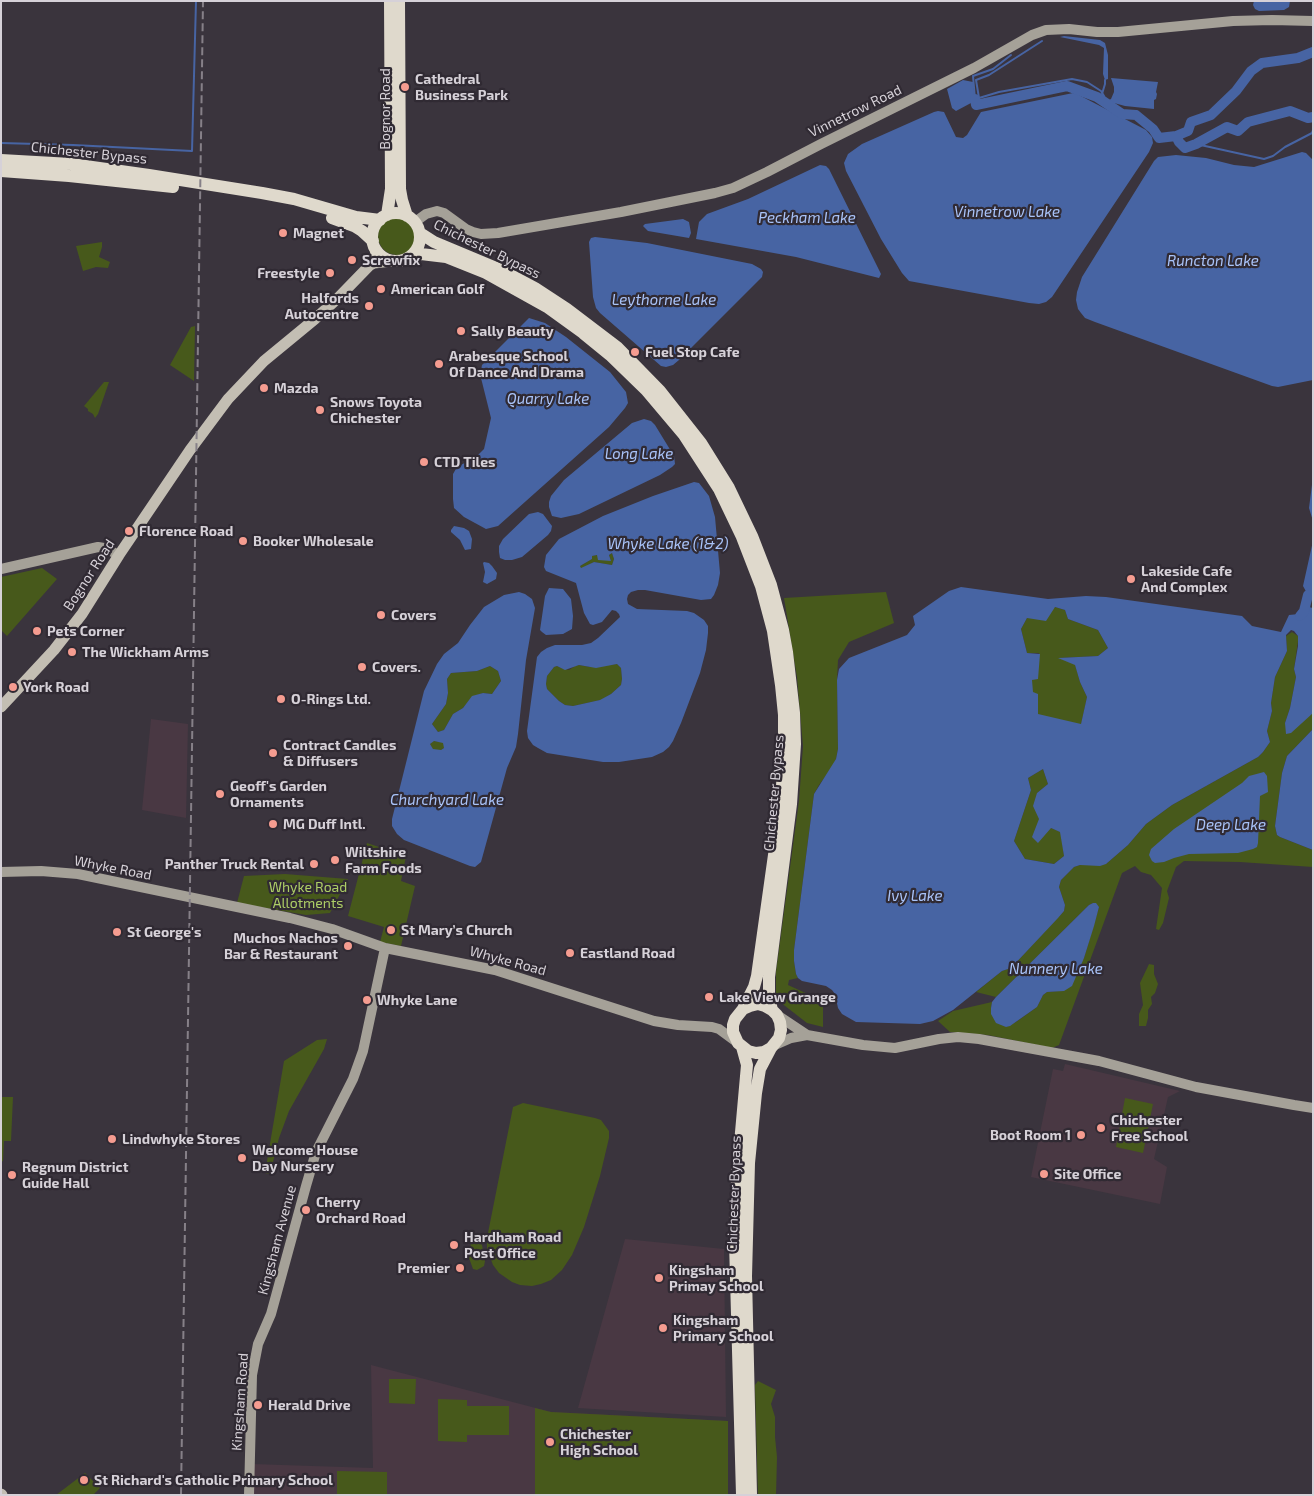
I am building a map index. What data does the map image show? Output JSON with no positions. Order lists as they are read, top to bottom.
{
  "streets": {
    "highway": ["Bognor Road", "Chichester Bypass"],
    "street": [
      "Vinnetrow Road",
      "Whyke Road",
      "Kingsham Avenue",
      "Kingsham Road"
    ]
  },
  "crossings": [
    ["Bognor Road", "Vinnetrow Road"],
    ["Bognor Road", "Chichester Bypass"],
    ["Vinnetrow Road", "Chichester Bypass"],
    ["Chichester Bypass", "Whyke Road"],
    ["Whyke Road", "Kingsham Avenue"],
    ["Kingsham Avenue", "Kingsham Road"]
  ],
  "water": [
    "Vinnetrow Lake",
    "Peckham Lake",
    "Runcton Lake",
    "Leythorne Lake",
    "Quarry Lake",
    "Long Lake",
    "Whyke Lake (1&2)",
    "Churchyard Lake",
    "Deep Lake",
    "Ivy Lake",
    "Nunnery Lake"
  ],
  "parks": ["Whyke Road Allotments"],
  "places": [
    "Cathedral Business Park",
    "Magnet",
    "Screwfix",
    "Freestyle",
    "American Golf",
    "Halfords Autocentre",
    "Sally Beauty",
    "Fuel Stop Cafe",
    "Arabesque School Of Dance And Drama",
    "Mazda",
    "Snows Toyota Chichester",
    "CTD Tiles",
    "Florence Road",
    "Booker Wholesale",
    "Lakeside Cafe And Complex",
    "Covers",
    "Pets Corner",
    "The Wickham Arms",
    "Covers.",
    "York Road",
    "O-Rings Ltd.",
    "Contract Candles & Diffusers",
    "Geoff's Garden Ornaments",
    "MG Duff Intl.",
    "Wiltshire Farm Foods",
    "Panther Truck Rental",
    "St Mary’s Church",
    "St George's",
    "Muchos Nachos Bar & Restaurant",
    "Eastland Road",
    "Lake View Grange",
    "Whyke Lane",
    "Chichester Free School",
    "Boot Room 1",
    "Lindwhyke Stores",
    "Welcome House Day Nursery",
    "Site Office",
    "Regnum District Guide Hall",
    "Cherry Orchard Road",
    "Hardham Road Post Office",
    "Premier",
    "Kingsham Primay School",
    "Kingsham Primary School",
    "Herald Drive",
    "Chichester High School",
    "St Richard's Catholic Primary School"
  ]
}
